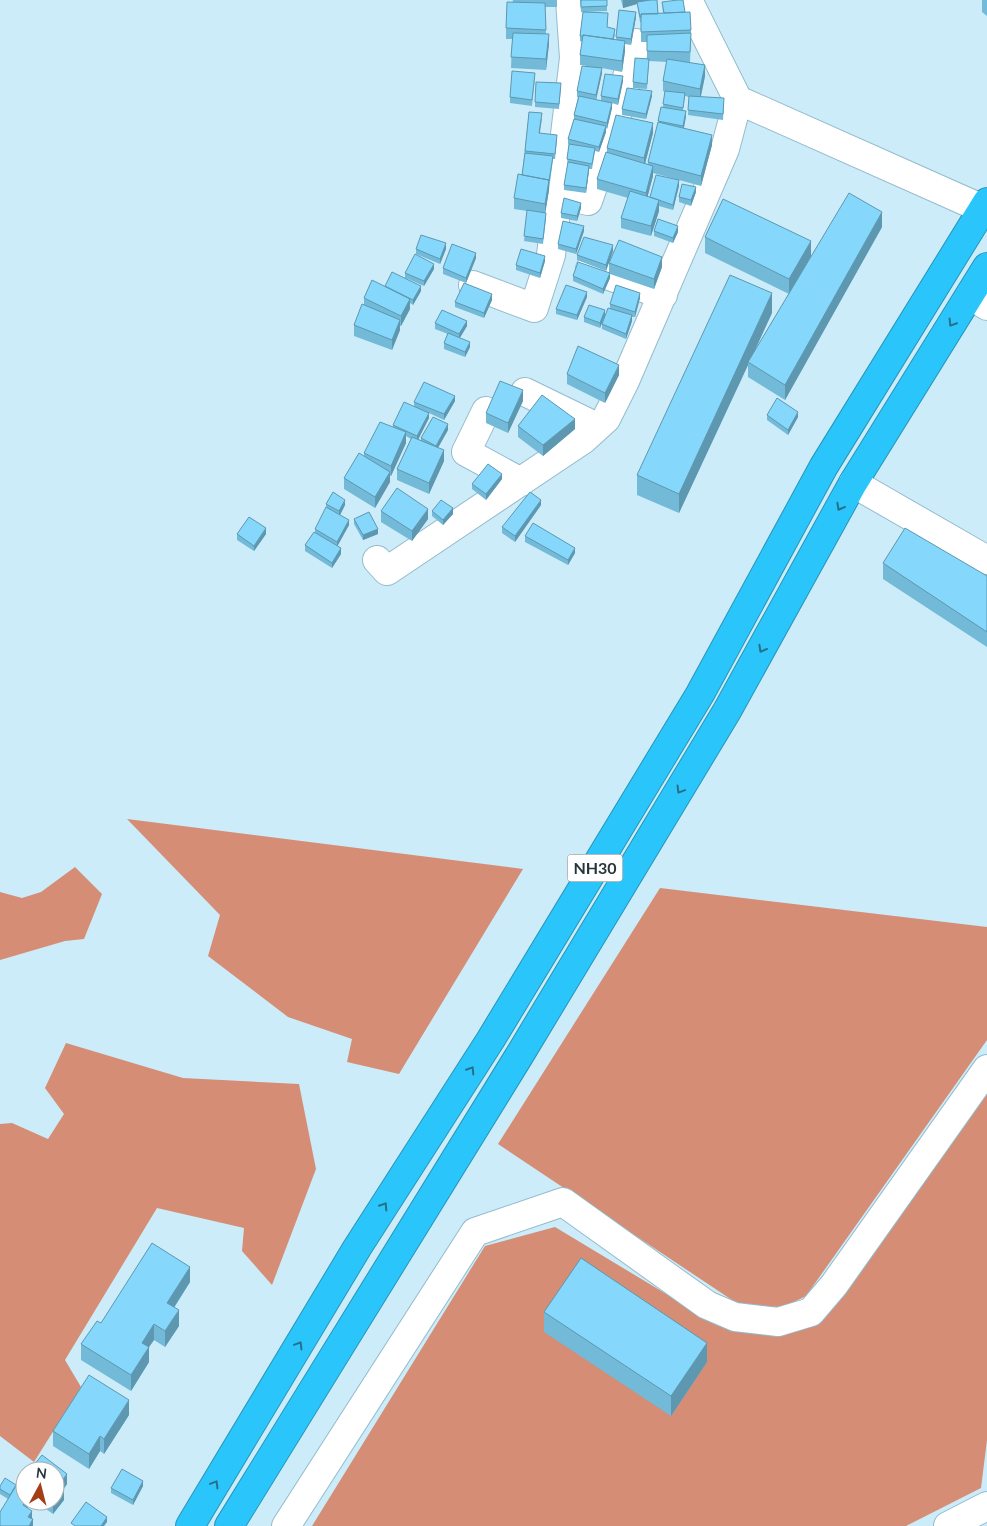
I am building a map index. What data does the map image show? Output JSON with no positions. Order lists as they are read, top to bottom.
{
  "streets": {
    "highway": ["NH30"]
  },
  "north": "top"
}
